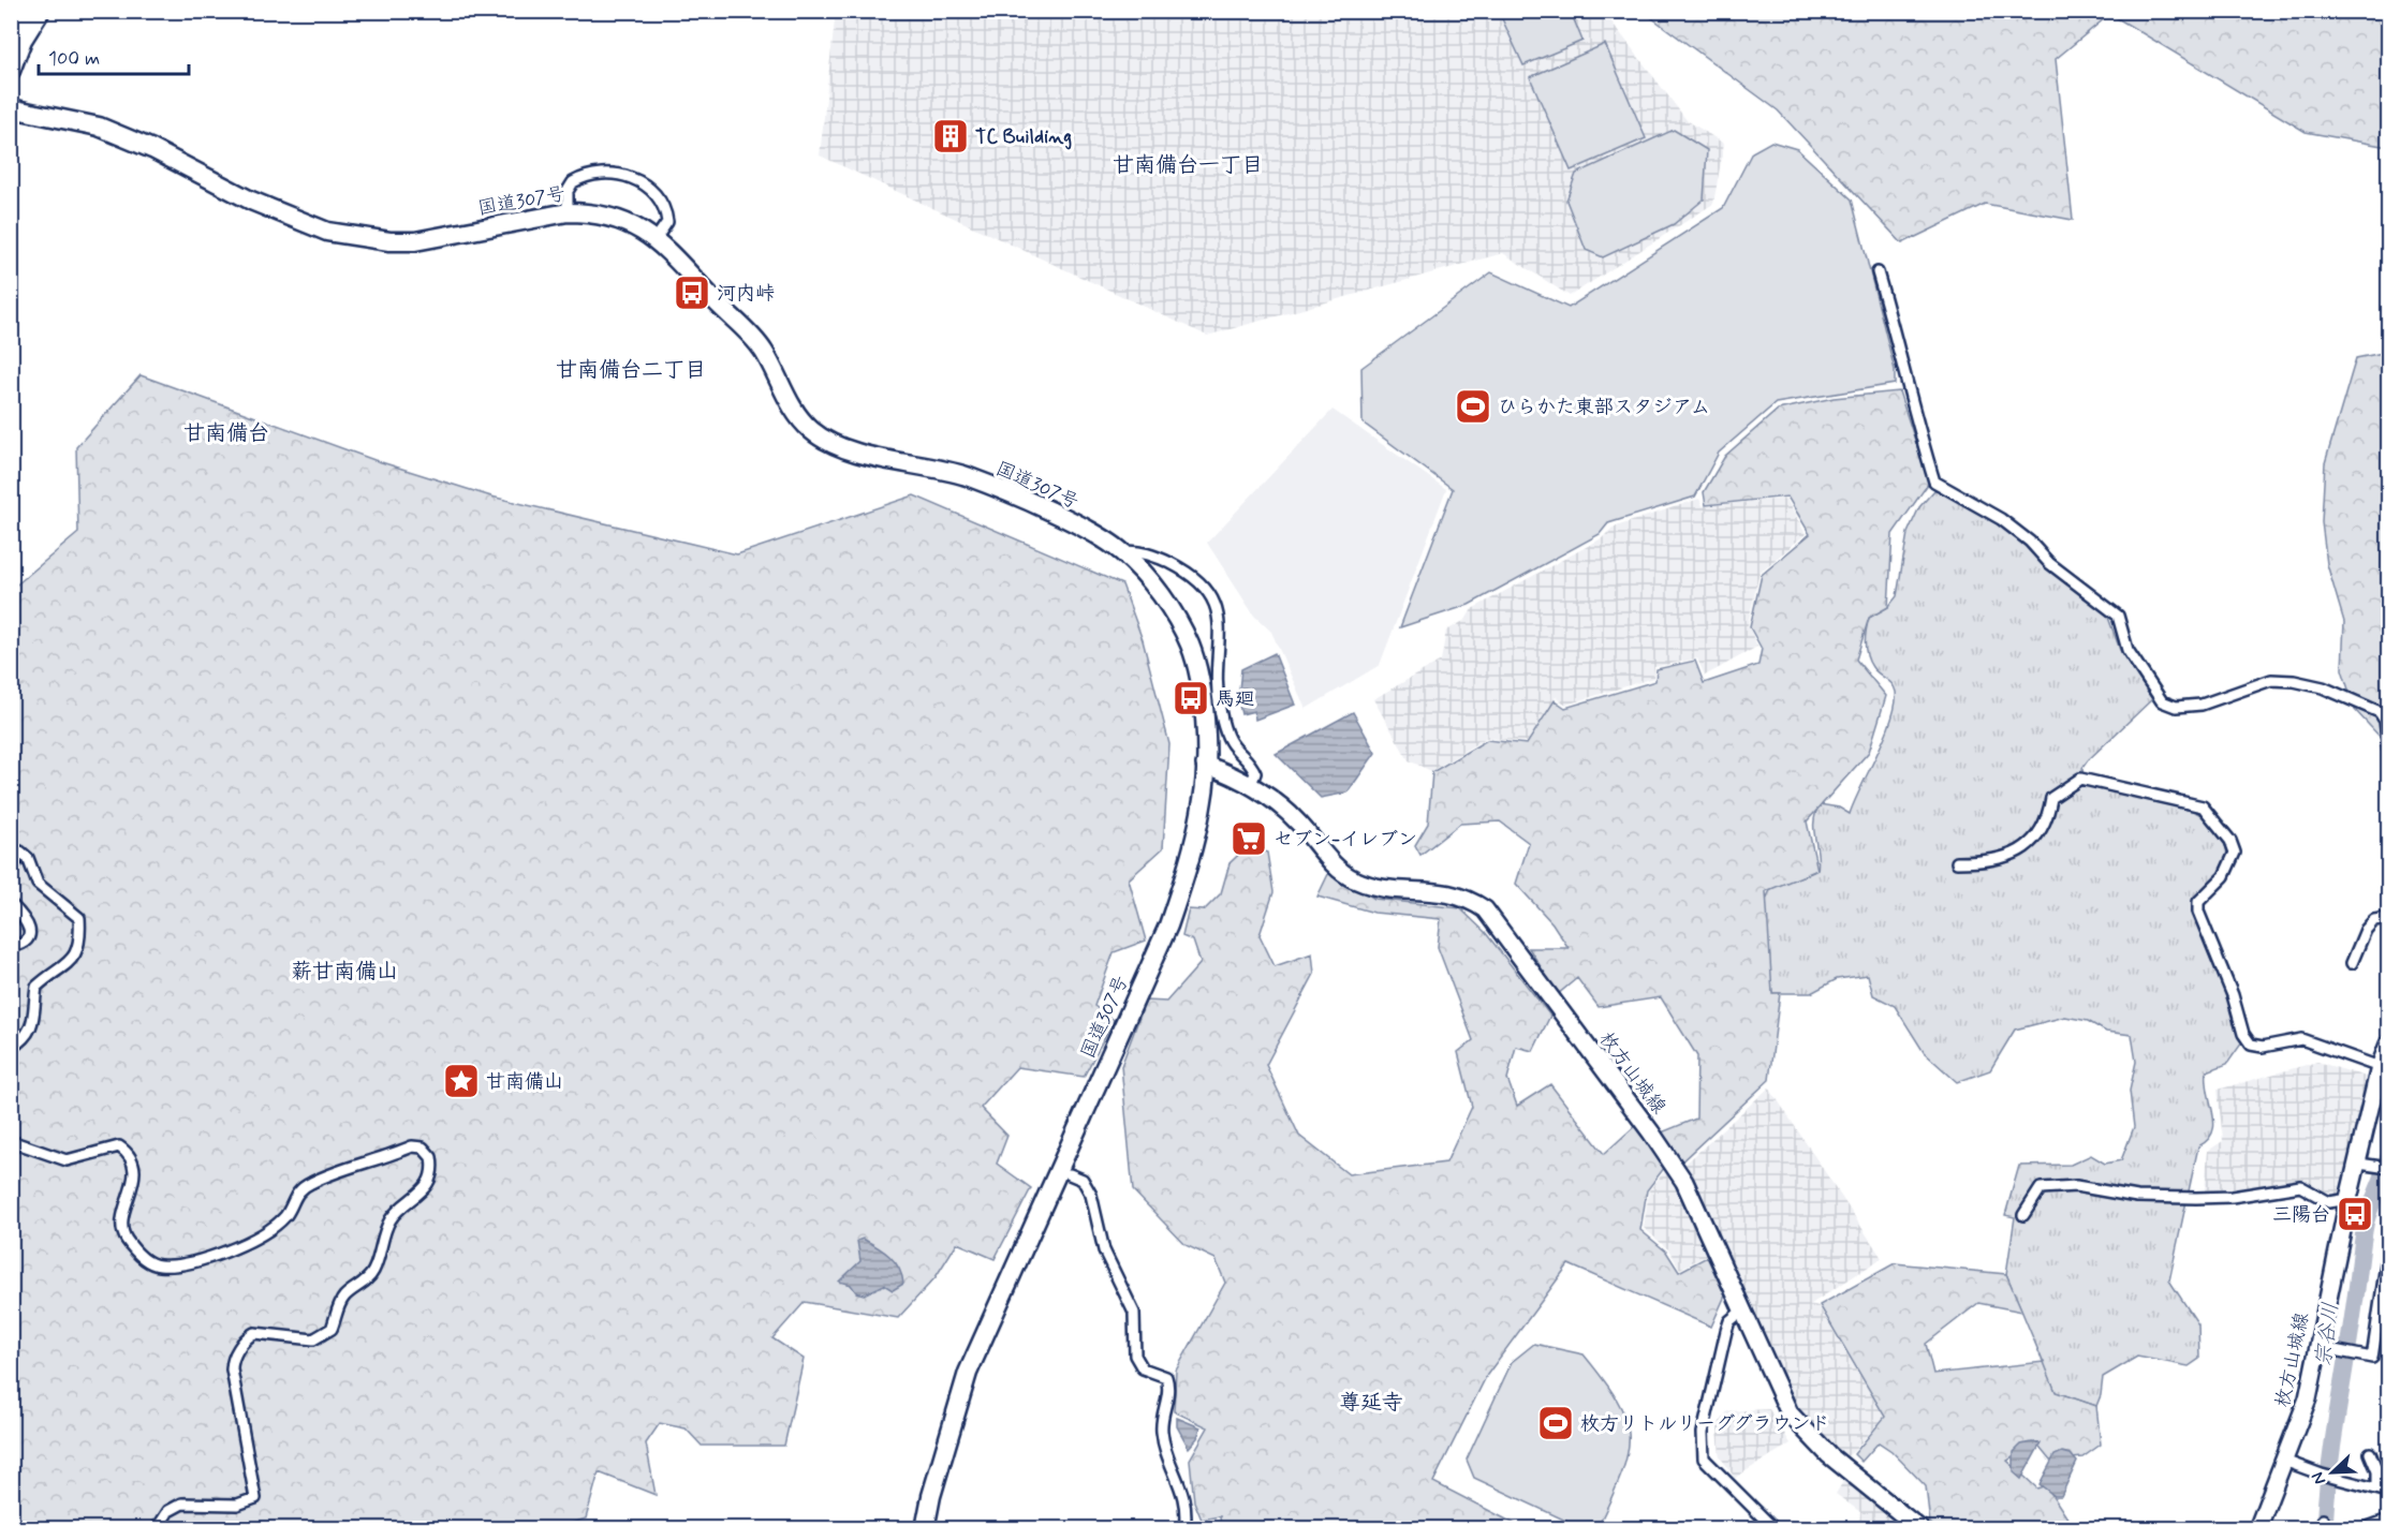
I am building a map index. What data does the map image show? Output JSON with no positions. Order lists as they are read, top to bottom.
{
  "streets": {
    "highway": ["国道307号"],
    "main road": ["枚方山城線"]
  },
  "crossings": [
    ["国道307号", "枚方山城線"]
  ],
  "districts": [
    "甘南備台一丁目",
    "甘南備台二丁目",
    "甘南備台",
    "薪甘南備山",
    "尊延寺"
  ],
  "water": ["宗谷川"],
  "places": {
    "building": ["TC Building"],
    "bus stop": ["河内峠", "馬廻", "三陽台"],
    "sports": ["ひらかた東部スタジアム", "枚方リトルリーググラウンド"],
    "supermarket": ["セブン-イレブン"],
    "place": ["甘南備山"]
  },
  "scale_bar": "100 m",
  "north": "bottom left"
}
